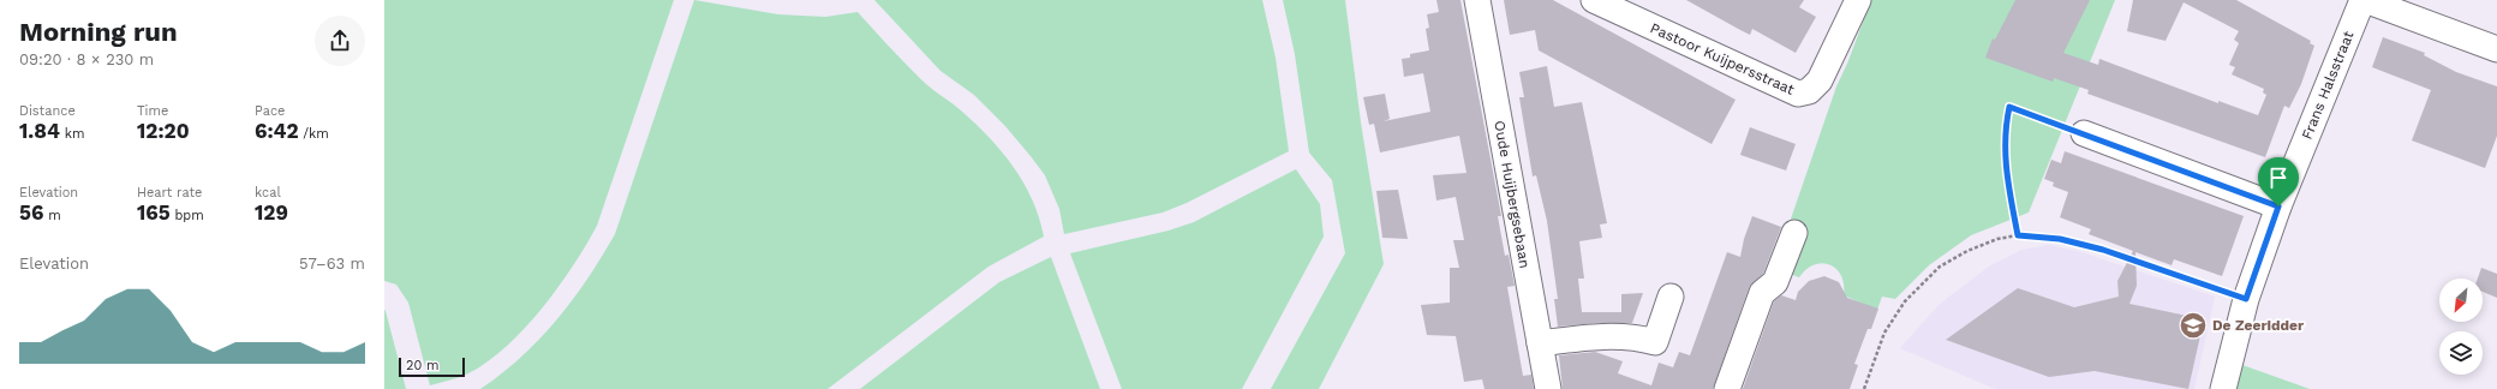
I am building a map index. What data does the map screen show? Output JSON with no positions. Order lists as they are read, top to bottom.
{
  "streets": {
    "street": ["Pastoor Kuijpersstraat", "Frans Halsstraat", "Oude Huijbergsebaan"]
  },
  "places": {
    "school or university": ["De Zeeridder"]
  },
  "scale_bar": "20 m",
  "north": "bottom left",
  "page": {
    "heading": ["Morning run", "09:20 · 8 × 230 m"],
    "stats": [
      ["Distance", "1.84 km"],
      ["Time", "12:20"],
      ["Pace", "6:42 /km"],
      ["Elevation", "56 m"],
      ["Heart rate", "165 bpm"],
      ["kcal", "129"]
    ],
    "chart": ["Elevation", "57–63 m"],
    "scale": "20 m"
  }
}
